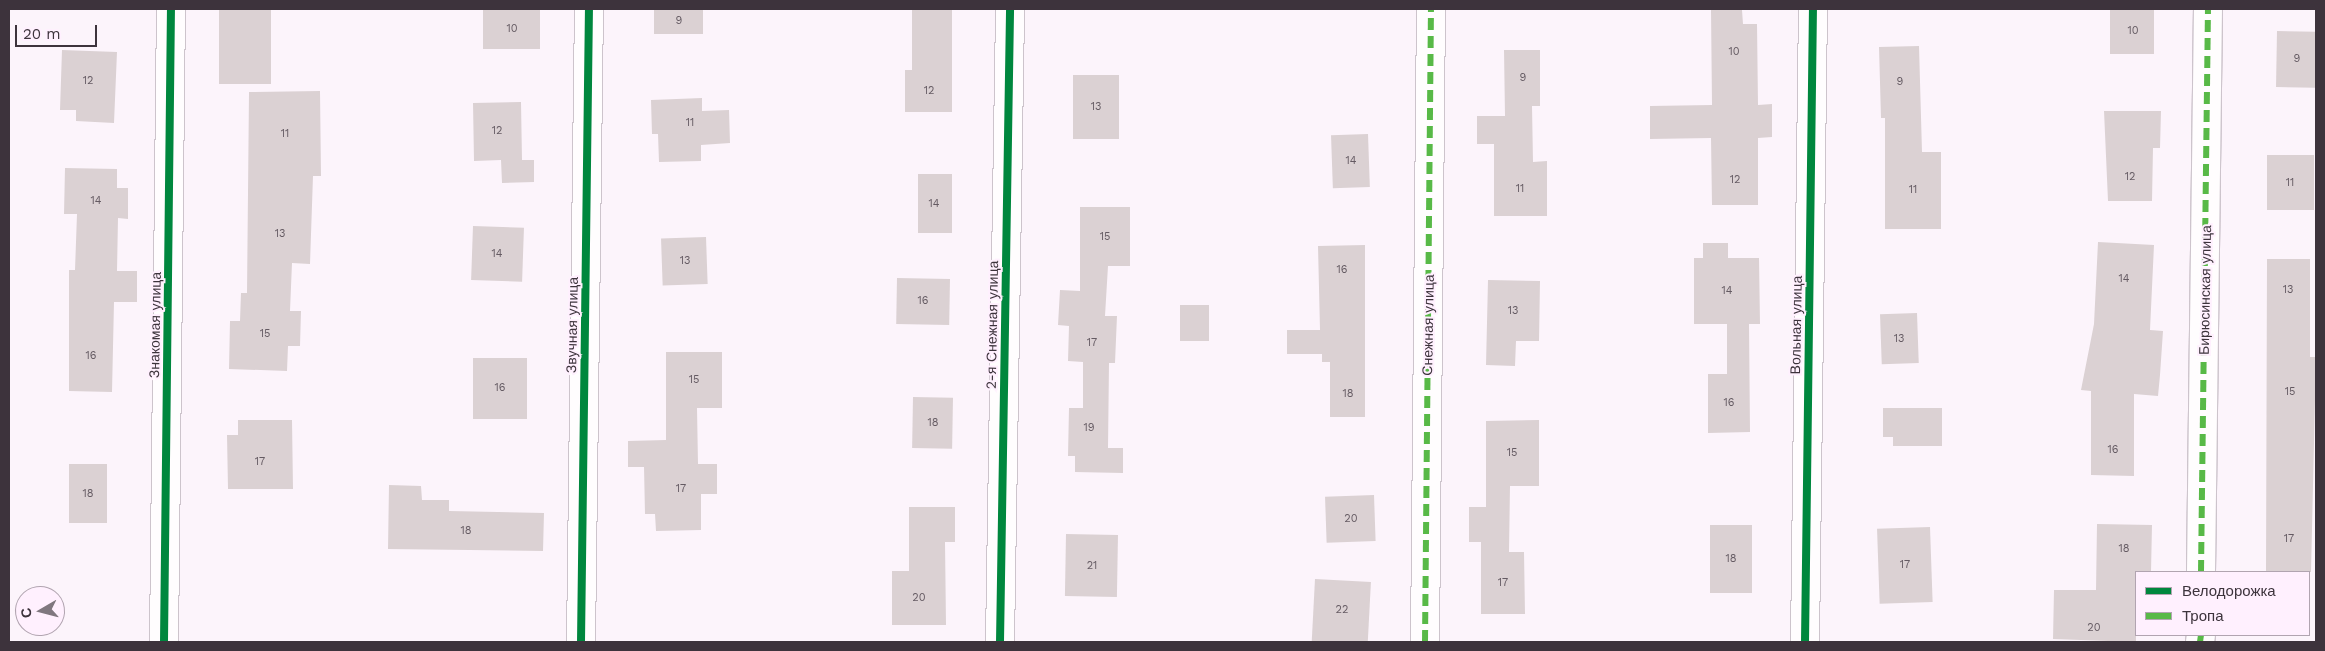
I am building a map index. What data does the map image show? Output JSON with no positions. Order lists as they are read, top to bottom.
{
  "streets": {
    "street": [
      "Бирюсинская улица",
      "Знакомая улица",
      "Звучная улица",
      "2-я Снежная улица",
      "Снежная улица",
      "Вольная улица"
    ]
  },
  "house_numbers": [
    "9",
    "10",
    "10",
    "10",
    "9",
    "9",
    "12",
    "9",
    "12",
    "13",
    "11",
    "12",
    "11",
    "14",
    "12",
    "12",
    "11",
    "11",
    "11",
    "14",
    "14",
    "13",
    "15",
    "14",
    "13",
    "16",
    "14",
    "13",
    "14",
    "16",
    "13",
    "15",
    "13",
    "17",
    "16",
    "15",
    "16",
    "15",
    "18",
    "16",
    "18",
    "19",
    "16",
    "15",
    "17",
    "17",
    "18",
    "20",
    "18",
    "17",
    "18",
    "18",
    "17",
    "21",
    "17",
    "20",
    "22",
    "20"
  ],
  "legend": ["Велодорожка", "Тропа"],
  "scale_bar": "20 m",
  "north": "left"
}
